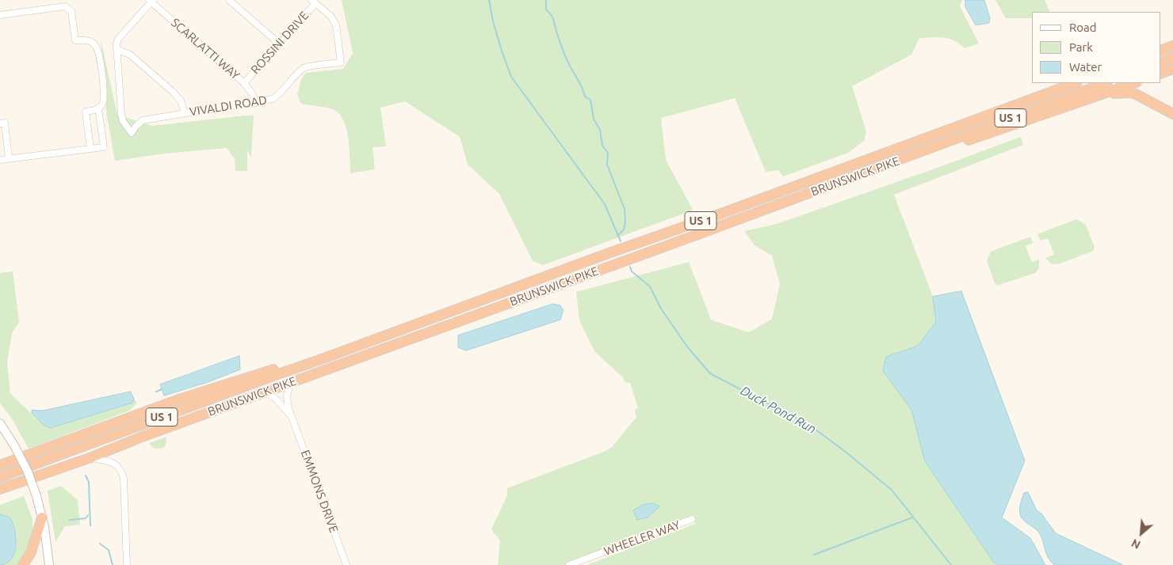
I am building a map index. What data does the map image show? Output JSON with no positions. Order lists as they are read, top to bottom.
{
  "streets": {
    "highway": ["US 1", "BRUNSWICK PIKE"],
    "street": [
      "ROSSINI DRIVE",
      "SCARLATTI WAY",
      "VIVALDI ROAD",
      "EMMONS DRIVE",
      "WHEELER WAY"
    ]
  },
  "crossings": [
    ["ROSSINI DRIVE", "SCARLATTI WAY"],
    ["ROSSINI DRIVE", "VIVALDI ROAD"],
    ["SCARLATTI WAY", "VIVALDI ROAD"],
    ["BRUNSWICK PIKE", "EMMONS DRIVE"]
  ],
  "water": ["Duck Pond Run"],
  "legend": ["Road", "Park", "Water"],
  "north": "bottom left"
}
